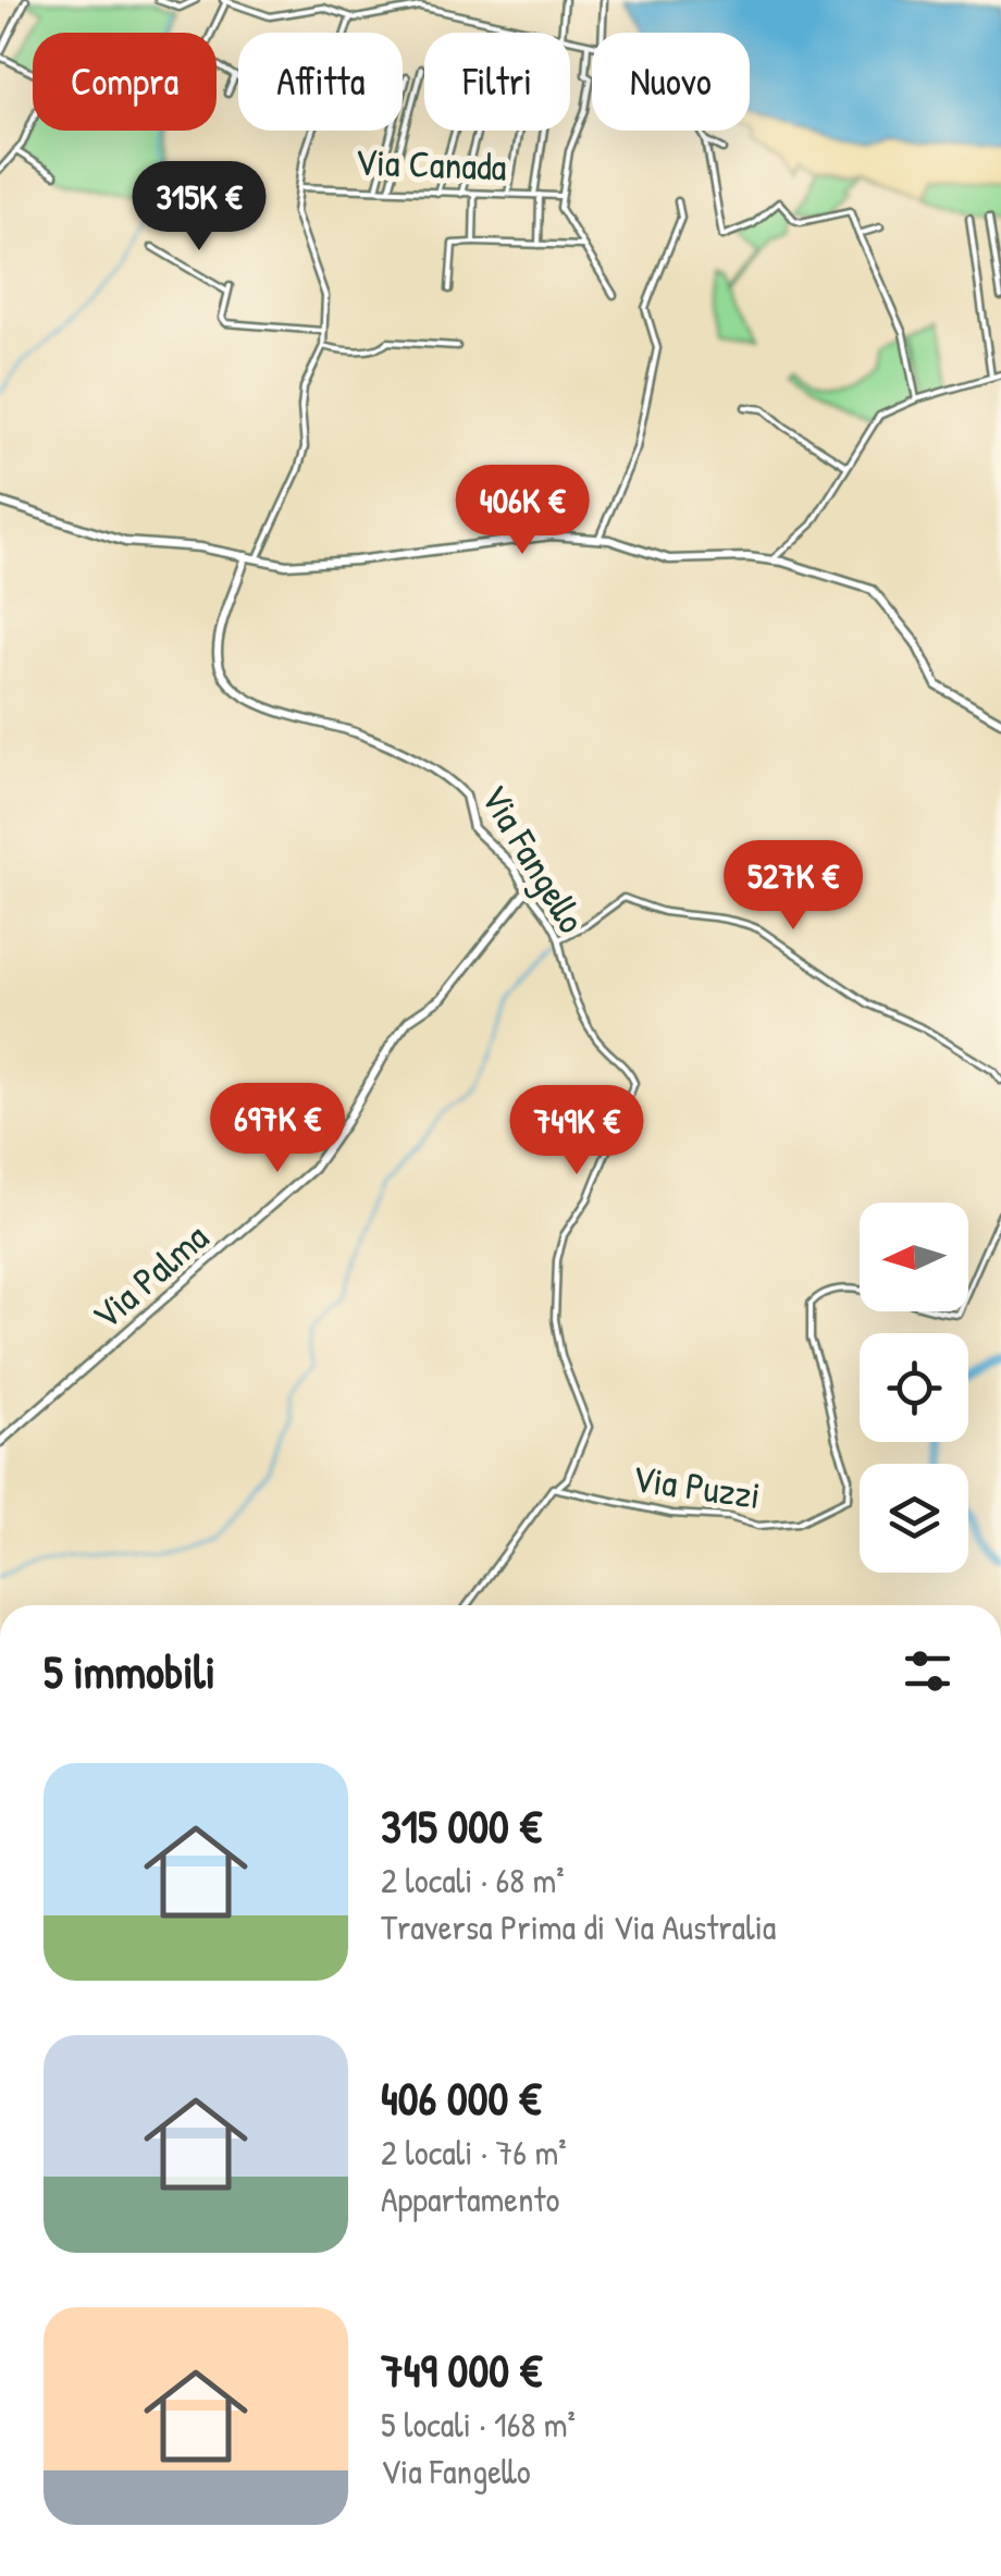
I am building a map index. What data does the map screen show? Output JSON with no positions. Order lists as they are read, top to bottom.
{
  "streets": {
    "street": [
      "Via Canada",
      "Via Fangello",
      "Via Palma",
      "Via Puzzi"
    ]
  },
  "crossings": [
    ["Via Fangello", "Via Palma"],
    ["Via Fangello", "Via Puzzi"]
  ],
  "north": "left",
  "page": {
    "chip": [
      "Compra",
      "Affitta",
      "Filtri",
      "Nuovo"
    ],
    "price": [
      "315K €",
      "406K €",
      "527K €",
      "697K €",
      "749K €"
    ],
    "heading": "5 immobili",
    "list": [
      {
        "name": "315 000 €",
        "note": "2 locali · 68 m² · Traversa Prima di Via Australia"
      },
      {
        "name": "406 000 €",
        "note": "2 locali · 76 m² · Appartamento"
      },
      {
        "name": "749 000 €",
        "note": "5 locali · 168 m² · Via Fangello"
      }
    ]
  }
}
